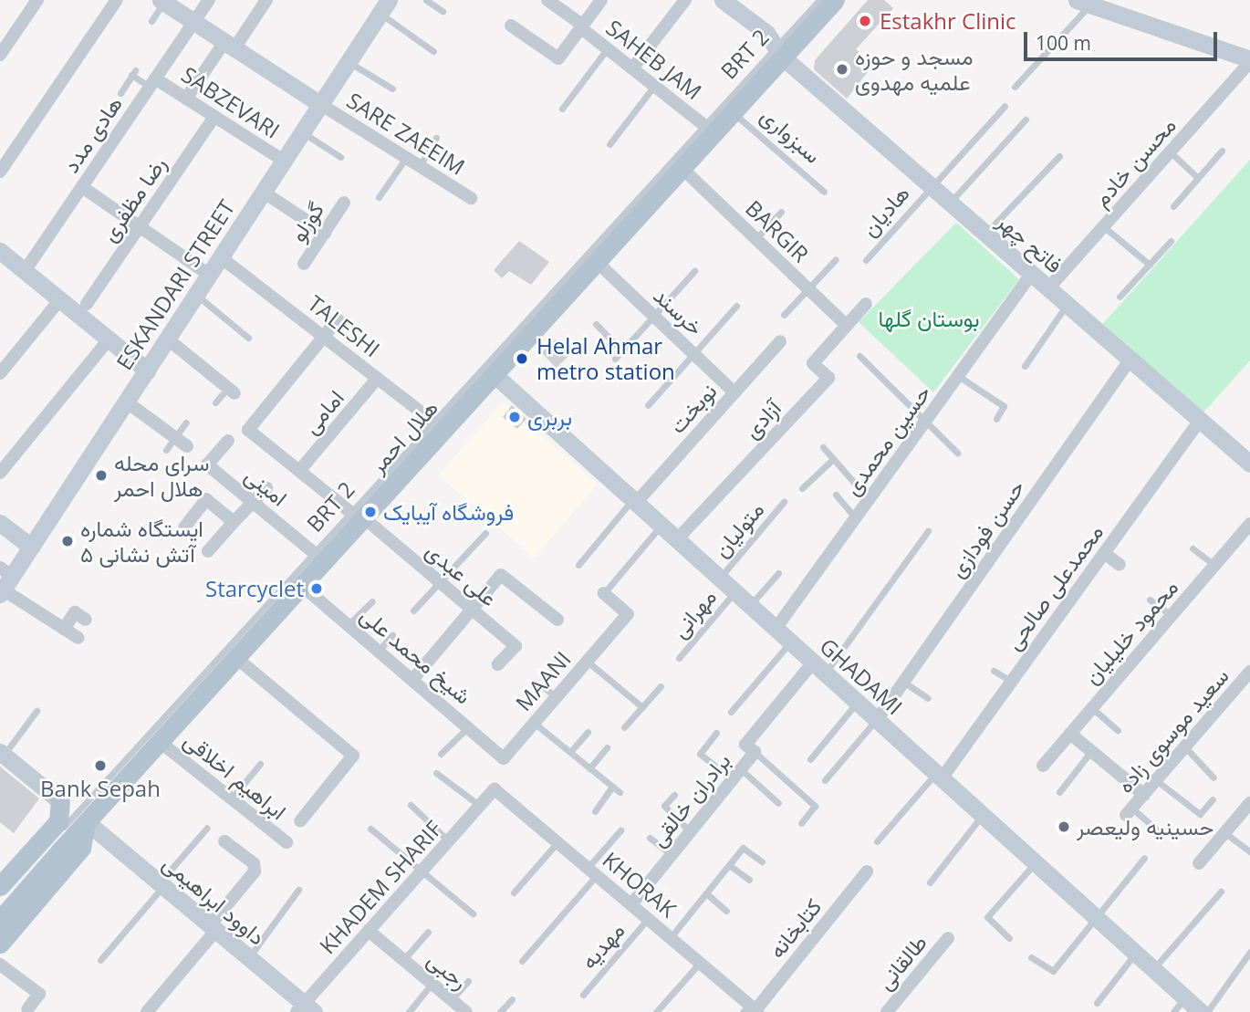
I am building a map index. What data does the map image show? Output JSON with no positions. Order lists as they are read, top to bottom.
{
  "streets": {
    "main road": ["هلال احمر"],
    "street": [
      "SAHEB JAM",
      "SABZEVARI",
      "SARE ZAEEIM",
      "هادی مدد",
      "محسن خادم",
      "رضا مظفری",
      "گوزلو",
      "BARGIR",
      "فاتح چهر",
      "ESKANDARI STREET",
      "خرسند",
      "TALESHI",
      "نوبخت",
      "امامی",
      "آزادی",
      "حسین محمدی",
      "امینی",
      "حسن فودازی",
      "علی عبدی",
      "محمدعلی صالحی",
      "محمود خلیلیان",
      "شیخ محمد علی",
      "GHADAMI",
      "MAANI",
      "سعید موسوی زاده",
      "ابراهیم اخلاقی",
      "برادران خالقی",
      "KHORAK",
      "KHADEM SHARIF",
      "داوود ابراهیمی",
      "کتابخانه",
      "طالقانی",
      "رجبی"
    ],
    "lane": [
      "BRT 2",
      "سبزواری",
      "هادیان",
      "متولیان",
      "مهرانی",
      "مهدیه"
    ]
  },
  "crossings": [
    ["BRT 2", "SAHEB JAM"],
    ["BRT 2", "فاتح چهر"],
    ["BRT 2", "TALESHI"],
    ["BRT 2", "هلال احمر"],
    ["BRT 2", "امینی"],
    ["SABZEVARI", "هادی مدد"],
    ["SABZEVARI", "رضا مظفری"],
    ["SABZEVARI", "ESKANDARI STREET"],
    ["SARE ZAEEIM", "ESKANDARI STREET"],
    ["سبزواری", "هلال احمر"],
    ["محسن خادم", "فاتح چهر"],
    ["هادیان", "فاتح چهر"],
    ["BARGIR", "آزادی"],
    ["BARGIR", "هلال احمر"],
    ["فاتح چهر", "هلال احمر"],
    ["فاتح چهر", "حسین محمدی"],
    ["فاتح چهر", "حسن فودازی"],
    ["فاتح چهر", "محمدعلی صالحی"],
    ["ESKANDARI STREET", "TALESHI"],
    ["خرسند", "نوبخت"],
    ["خرسند", "هلال احمر"],
    ["TALESHI", "امامی"],
    ["TALESHI", "هلال احمر"],
    ["نوبخت", "GHADAMI"],
    ["آزادی", "GHADAMI"],
    ["هلال احمر", "امینی"],
    ["هلال احمر", "علی عبدی"],
    ["هلال احمر", "شیخ محمد علی"],
    ["هلال احمر", "GHADAMI"],
    ["هلال احمر", "ابراهیم اخلاقی"],
    ["هلال احمر", "داوود ابراهیمی"],
    ["حسین محمدی", "GHADAMI"],
    ["حسن فودازی", "GHADAMI"],
    ["متولیان", "GHADAMI"],
    ["محمدعلی صالحی", "GHADAMI"],
    ["مهرانی", "GHADAMI"],
    ["شیخ محمد علی", "MAANI"],
    ["GHADAMI", "برادران خالقی"],
    ["برادران خالقی", "KHORAK"],
    ["KHORAK", "KHADEM SHARIF"],
    ["KHORAK", "کتابخانه"],
    ["KHORAK", "مهدیه"],
    ["KHADEM SHARIF", "داوود ابراهیمی"],
    ["KHADEM SHARIF", "رجبی"]
  ],
  "parks": ["بوستان گلها"],
  "places": [
    "Estakhr Clinic",
    "مسجد و حوزه علمیه مهدوی",
    "Helal Ahmar metro station",
    "بربری",
    "سرای محله هلال احمر",
    "فروشگاه آیبایک",
    "ایستگاه شماره ۵ آتش نشانی",
    "Starcyclet",
    "Bank Sepah",
    "حسینیه ولیعصر"
  ],
  "scale_bar": "100 m"
}
